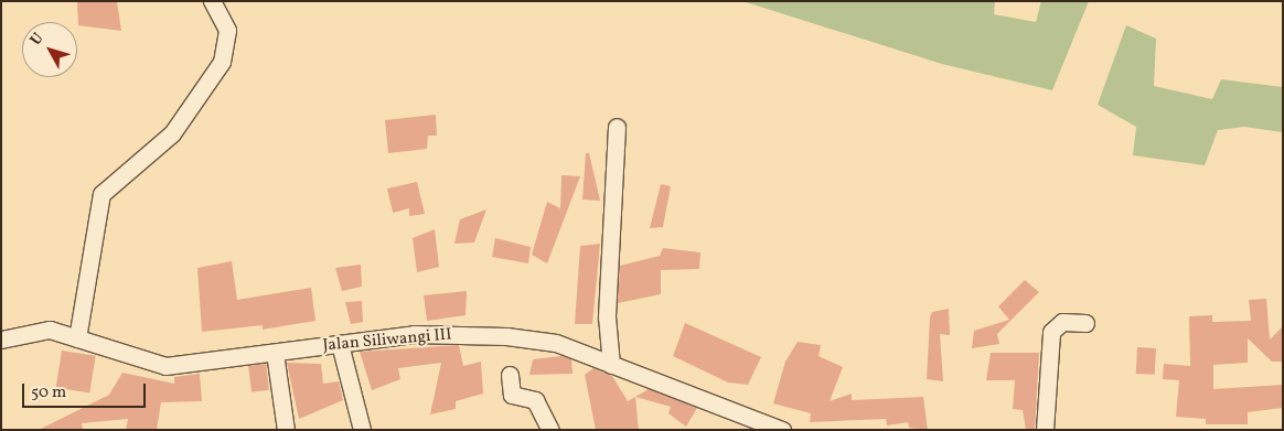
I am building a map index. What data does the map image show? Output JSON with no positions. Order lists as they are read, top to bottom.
{
  "streets": {
    "street": ["Jalan Siliwangi III"]
  },
  "scale_bar": "50 m",
  "north": "top left"
}
